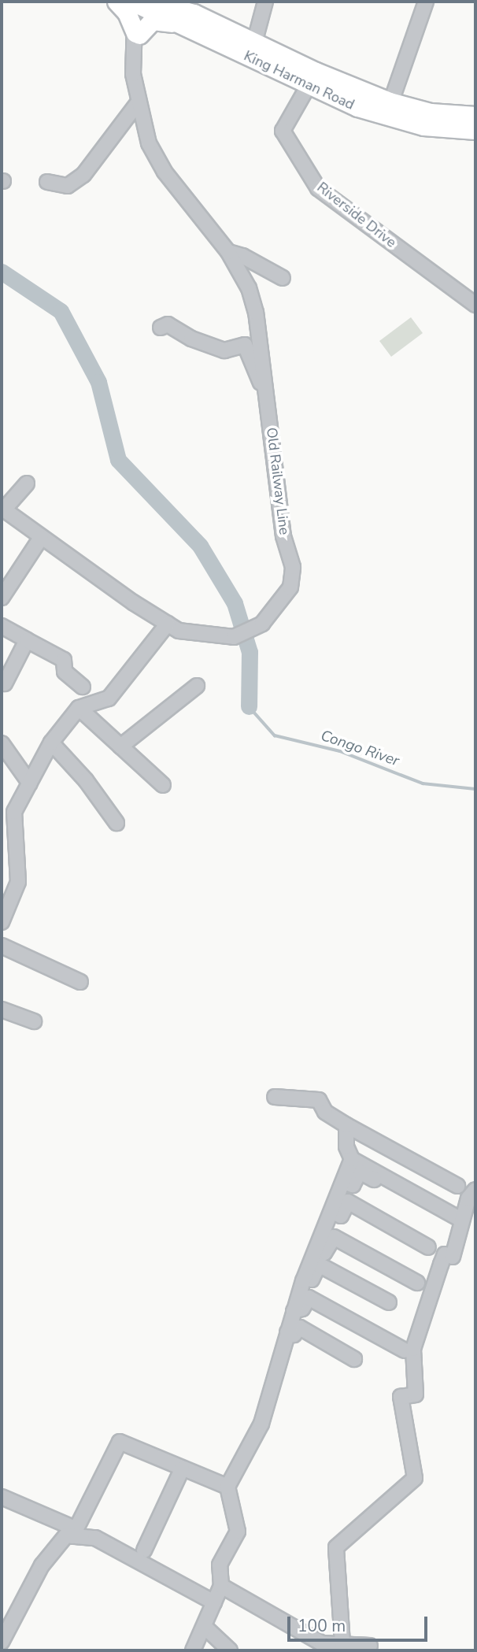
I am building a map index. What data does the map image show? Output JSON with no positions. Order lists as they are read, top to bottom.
{
  "streets": {
    "main road": ["King Harman Road"],
    "street": ["Riverside Drive", "Old Railway Line"]
  },
  "crossings": [
    ["King Harman Road", "Riverside Drive"],
    ["King Harman Road", "Old Railway Line"]
  ],
  "water": ["Congo River"],
  "scale_bar": "100 m"
}
